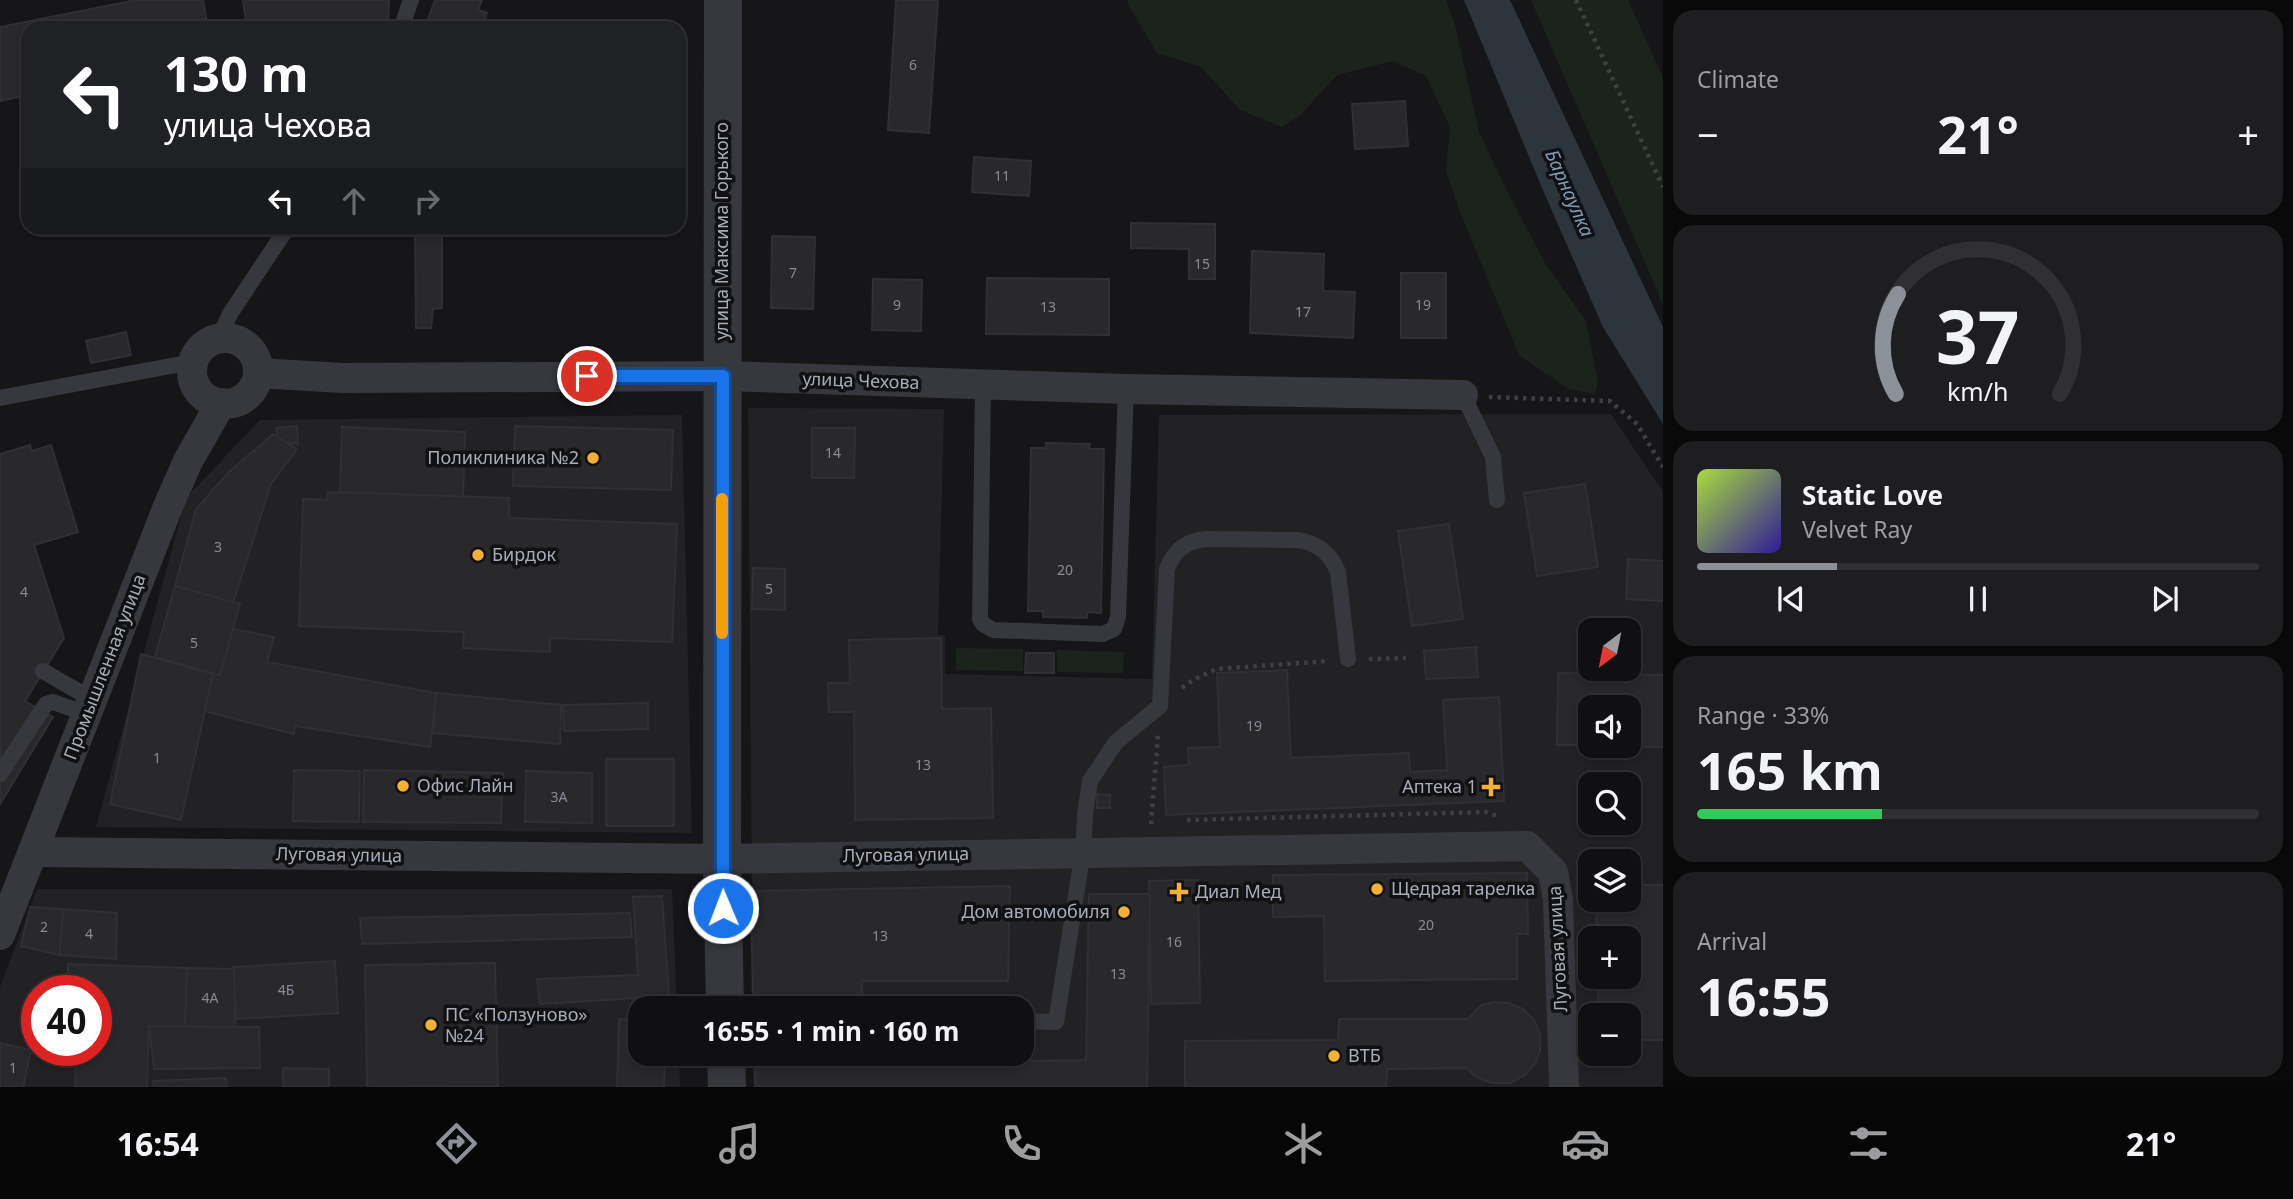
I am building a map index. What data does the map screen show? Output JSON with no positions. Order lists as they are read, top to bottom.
{
  "streets": {
    "street": [
      "улица Максима Горького",
      "улица Чехова",
      "Промышленная улица",
      "Луговая улица"
    ]
  },
  "crossings": [
    ["улица Максима Горького", "улица Чехова"],
    ["улица Максима Горького", "Луговая улица"],
    ["улица Чехова", "Промышленная улица"],
    ["Промышленная улица", "Луговая улица"]
  ],
  "water": ["Барнаулка"],
  "places": {
    "other": [
      "Поликлиника №2",
      "Бирдок",
      "Офис Лайн",
      "Щедрая тарелка",
      "Дом автомобиля",
      "ПС «Ползуново» №24",
      "ВТБ"
    ],
    "health": ["Аптека 1", "Диал Мед"]
  },
  "house_numbers": [
    "6",
    "11",
    "15",
    "7",
    "9",
    "19",
    "13",
    "17",
    "14",
    "3",
    "20",
    "5",
    "4",
    "5",
    "19",
    "1",
    "13",
    "3А",
    "20",
    "2",
    "4",
    "13",
    "16",
    "13",
    "4Б",
    "4А",
    "1"
  ],
  "north": "bottom left",
  "page": {
    "tile": [
      "Climate",
      ["Range · 33%", "165 km"],
      ["Arrival", "16:55"]
    ],
    "turn": ["130 m", "улица Чехова"],
    "heat": ["−", "21°", "+"],
    "song": ["Static Love", "Velvet Ray"],
    "map_buttons": ["+", "−"],
    "limit": "40",
    "trip": "16:55 · 1 min · 160 m",
    "tabs": ["16:54", "21°"],
    "gauge": ["37", "km/h"]
  }
}
